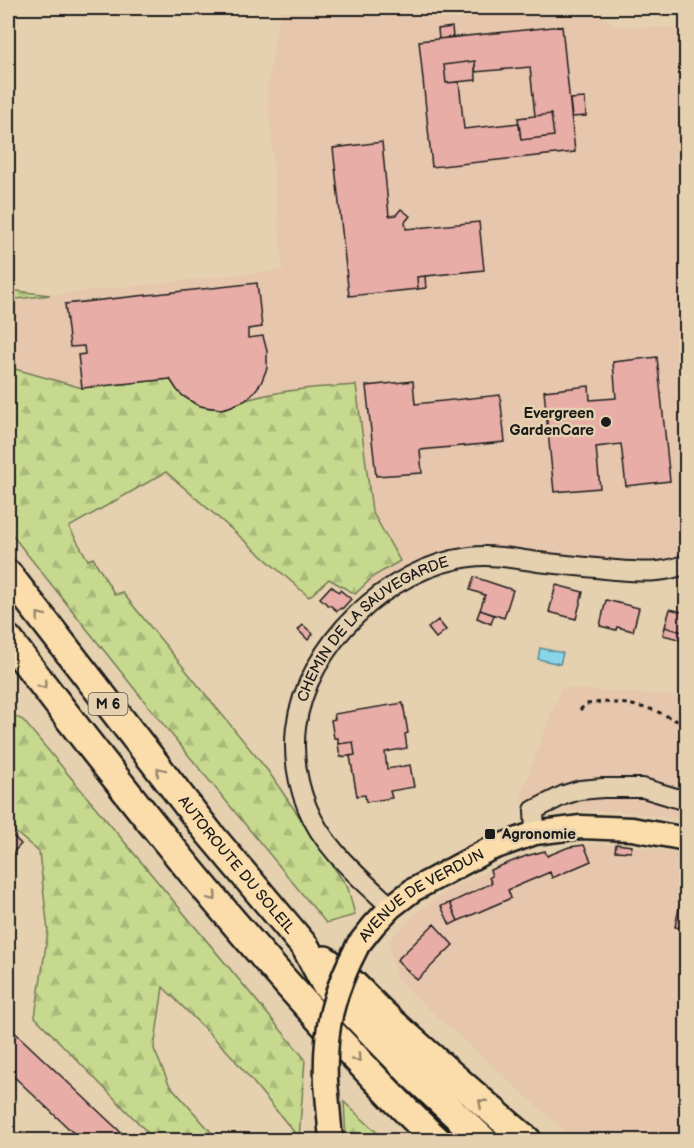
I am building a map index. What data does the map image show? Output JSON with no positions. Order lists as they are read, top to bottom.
{
  "streets": {
    "highway": ["M 6", "AUTOROUTE DU SOLEIL"],
    "main road": ["AVENUE DE VERDUN"],
    "street": ["CHEMIN DE LA SAUVEGARDE"]
  },
  "crossings": [
    ["CHEMIN DE LA SAUVEGARDE", "AVENUE DE VERDUN"]
  ],
  "places": {
    "other": ["Evergreen GardenCare"],
    "transit": ["Agronomie"]
  }
}
